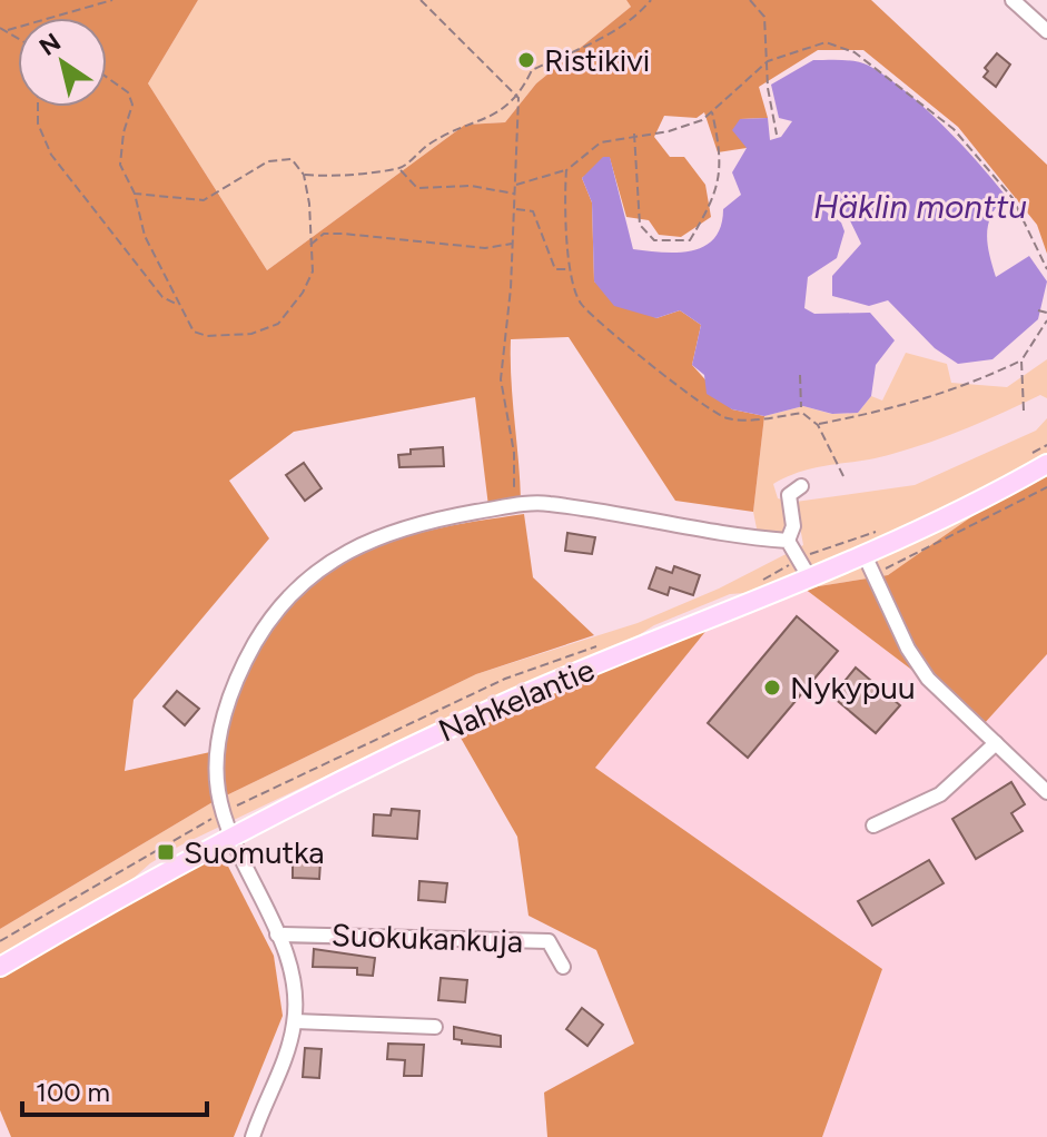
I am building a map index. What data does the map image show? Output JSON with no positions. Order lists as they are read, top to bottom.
{
  "streets": {
    "main road": ["Nahkelantie"],
    "street": ["Suokukankuja"]
  },
  "water": ["Häklin monttu"],
  "places": {
    "other": ["Ristikivi", "Nykypuu"],
    "transit": ["Suomutka"]
  },
  "scale_bar": "100 m",
  "north": "top left"
}
